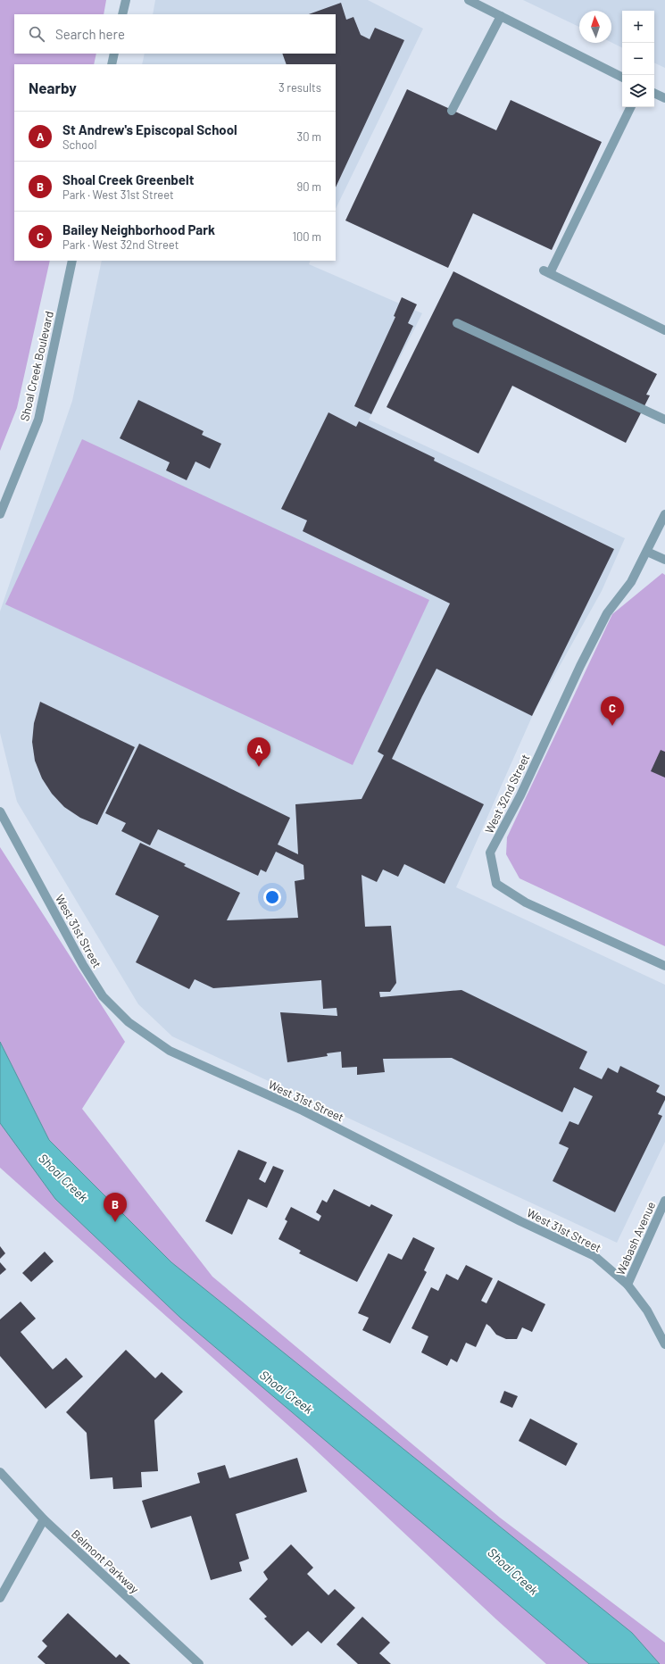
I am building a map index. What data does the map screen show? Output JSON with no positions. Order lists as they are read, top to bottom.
{
  "streets": {
    "street": [
      "Shoal Creek Boulevard",
      "West 32nd Street",
      "West 31st Street",
      "Wabash Avenue",
      "Belmont Parkway"
    ]
  },
  "crossings": [
    ["West 31st Street", "Wabash Avenue"]
  ],
  "water": ["Shoal Creek"],
  "north": "top",
  "page": {
    "map_buttons": ["+", "−"],
    "search": "Search here",
    "heading": ["Nearby", "3 results"],
    "list": [
      {
        "mark": "A",
        "name": "St Andrew's Episcopal School",
        "note": "School",
        "value": "30 m"
      },
      {
        "mark": "B",
        "name": "Shoal Creek Greenbelt",
        "note": "Park · West 31st Street",
        "value": "90 m"
      },
      {
        "mark": "C",
        "name": "Bailey Neighborhood Park",
        "note": "Park · West 32nd Street",
        "value": "100 m"
      }
    ],
    "pins": ["C", "A", "B"]
  }
}
